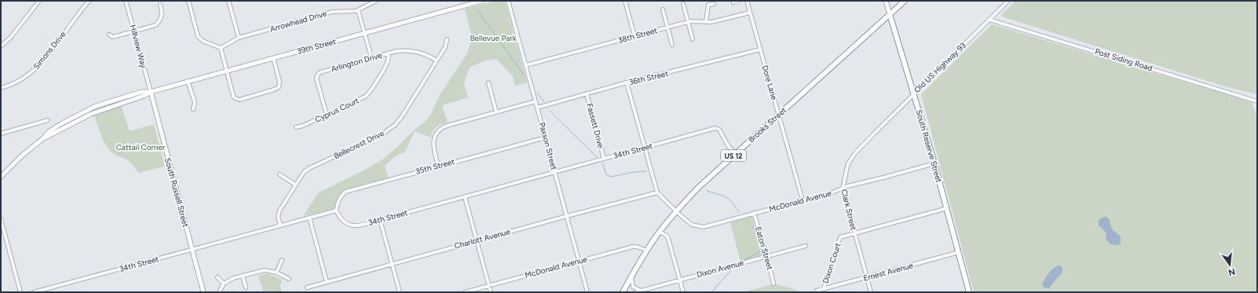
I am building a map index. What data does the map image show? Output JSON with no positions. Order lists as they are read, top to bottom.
{
  "streets": {
    "highway": ["Brooks Street", "South Reserve Street", "US 12"],
    "main road": ["39th Street", "South Russell Street"],
    "street": [
      "Arrowhead Drive",
      "38th Street",
      "Hillview Way",
      "Simons Drive",
      "Post Siding Road",
      "Arlington Drive",
      "Old US Highway 93",
      "36th Street",
      "Dore Lane",
      "Cyprus Court",
      "Fassett Drive",
      "Bellecrest Drive",
      "Paxson Street",
      "34th Street",
      "35th Street",
      "McDonald Avenue",
      "Clark Street",
      "Charlott Avenue",
      "Eaton Street",
      "Dixon Court",
      "Dixon Avenue",
      "Ernest Avenue"
    ]
  },
  "crossings": [
    ["38th Street", "Dore Lane"],
    ["38th Street", "Paxson Street"],
    ["Hillview Way", "39th Street"],
    ["Hillview Way", "South Russell Street"],
    ["39th Street", "South Russell Street"],
    ["Post Siding Road", "Old US Highway 93"],
    ["Arlington Drive", "Cyprus Court"],
    ["Arlington Drive", "Bellecrest Drive"],
    ["Old US Highway 93", "South Reserve Street"],
    ["Old US Highway 93", "Clark Street"],
    ["36th Street", "Dore Lane"],
    ["36th Street", "Fassett Drive"],
    ["36th Street", "Paxson Street"],
    ["Dore Lane", "Brooks Street"],
    ["Dore Lane", "McDonald Avenue"],
    ["Brooks Street", "South Reserve Street"],
    ["Brooks Street", "34th Street"],
    ["Brooks Street", "McDonald Avenue"],
    ["Fassett Drive", "34th Street"],
    ["Bellecrest Drive", "34th Street"],
    ["Paxson Street", "34th Street"],
    ["Paxson Street", "35th Street"],
    ["Paxson Street", "McDonald Avenue"],
    ["Paxson Street", "Charlott Avenue"],
    ["South Reserve Street", "McDonald Avenue"],
    ["South Reserve Street", "Ernest Avenue"],
    ["34th Street", "35th Street"],
    ["34th Street", "South Russell Street"],
    ["McDonald Avenue", "Clark Street"],
    ["McDonald Avenue", "Charlott Avenue"],
    ["McDonald Avenue", "Eaton Street"],
    ["Clark Street", "Dixon Court"],
    ["Clark Street", "Ernest Avenue"],
    ["Eaton Street", "Dixon Avenue"],
    ["Dixon Court", "Ernest Avenue"]
  ],
  "parks": ["Bellevue Park", "Cattail Corner"],
  "north": "bottom"
}
